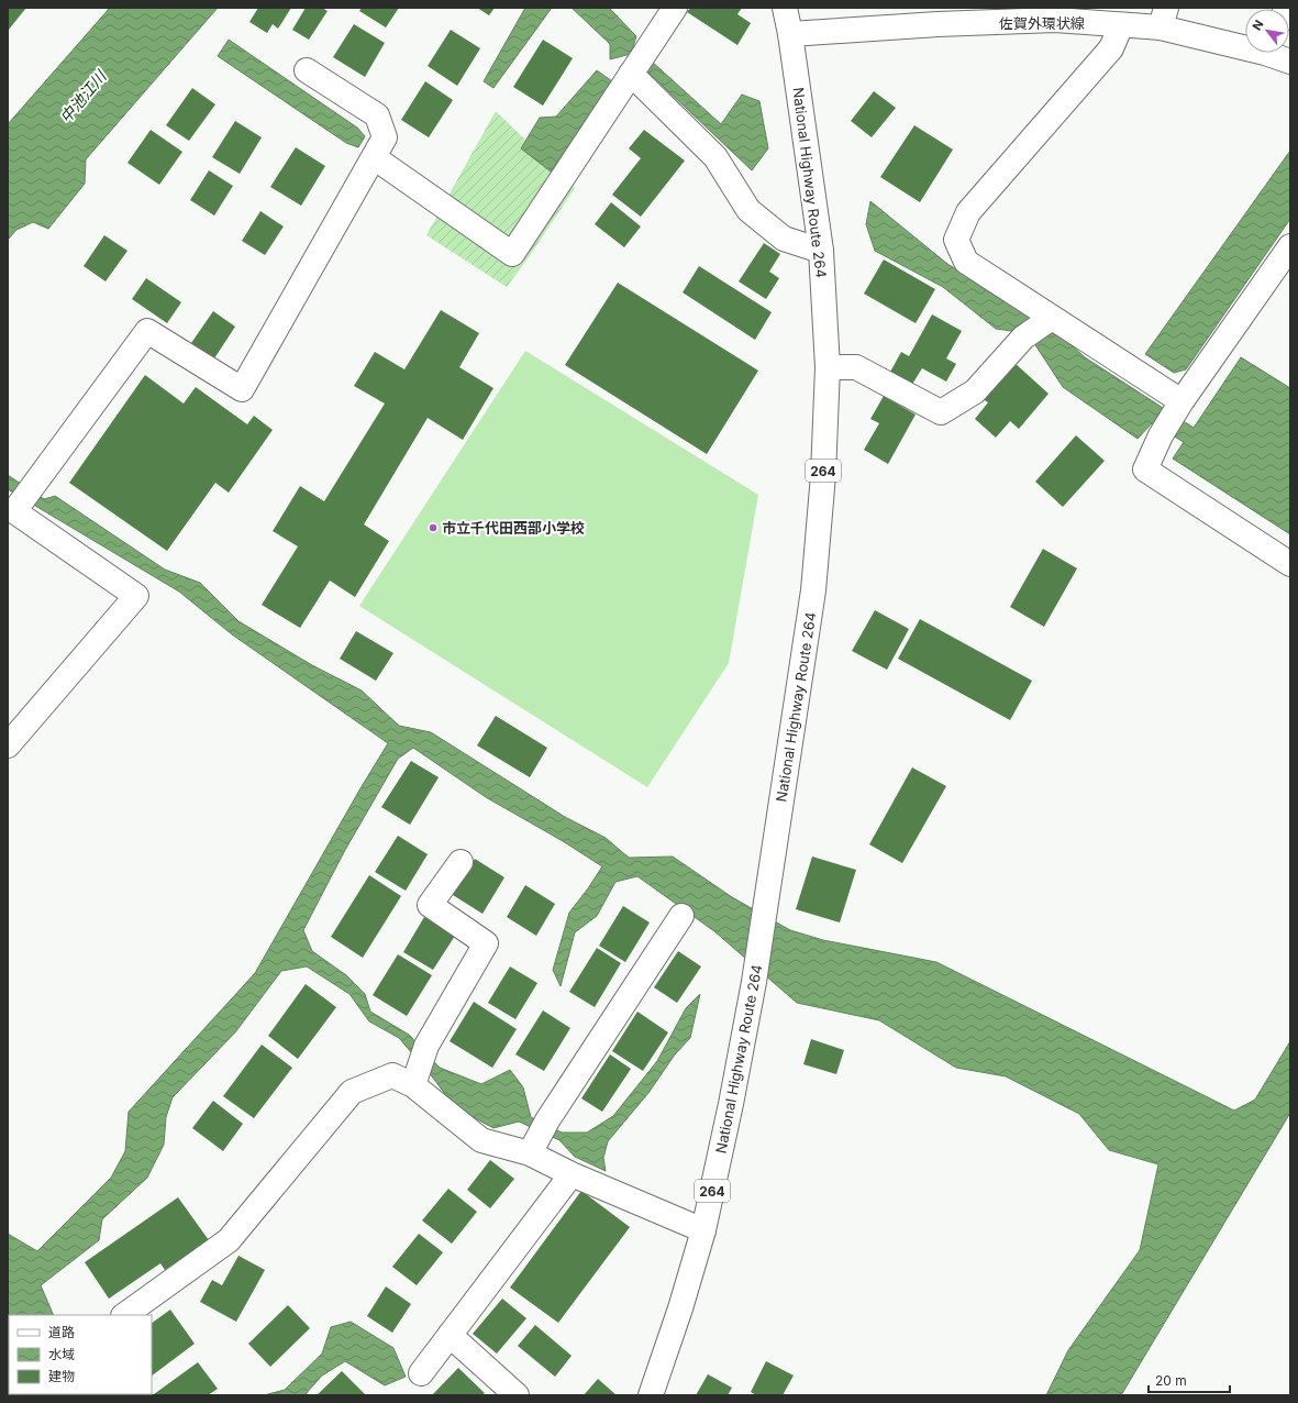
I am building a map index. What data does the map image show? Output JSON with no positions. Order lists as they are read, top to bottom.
{
  "streets": {
    "main road": ["佐賀外環状線", "National Highway Route 264", "264"]
  },
  "crossings": [
    ["佐賀外環状線", "National Highway Route 264"]
  ],
  "water": ["中池江川"],
  "places": ["市立千代田西部小学校"],
  "legend": ["道路", "水域", "建物"],
  "scale_bar": "20 m",
  "north": "top left"
}
